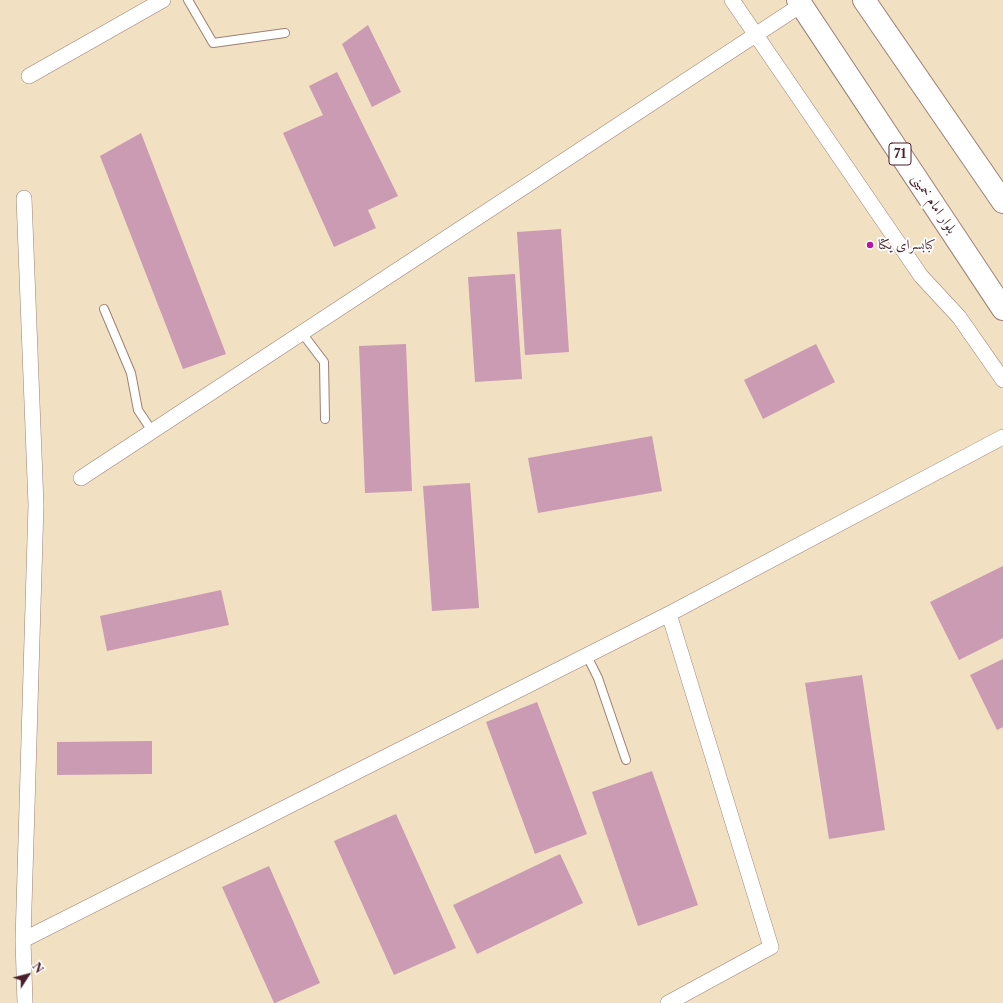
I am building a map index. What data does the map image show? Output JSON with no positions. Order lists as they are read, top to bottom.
{
  "streets": {
    "highway": ["71", "بلوار امام خمینی"]
  },
  "places": ["کبابسرای یکتا"],
  "north": "top right"
}
